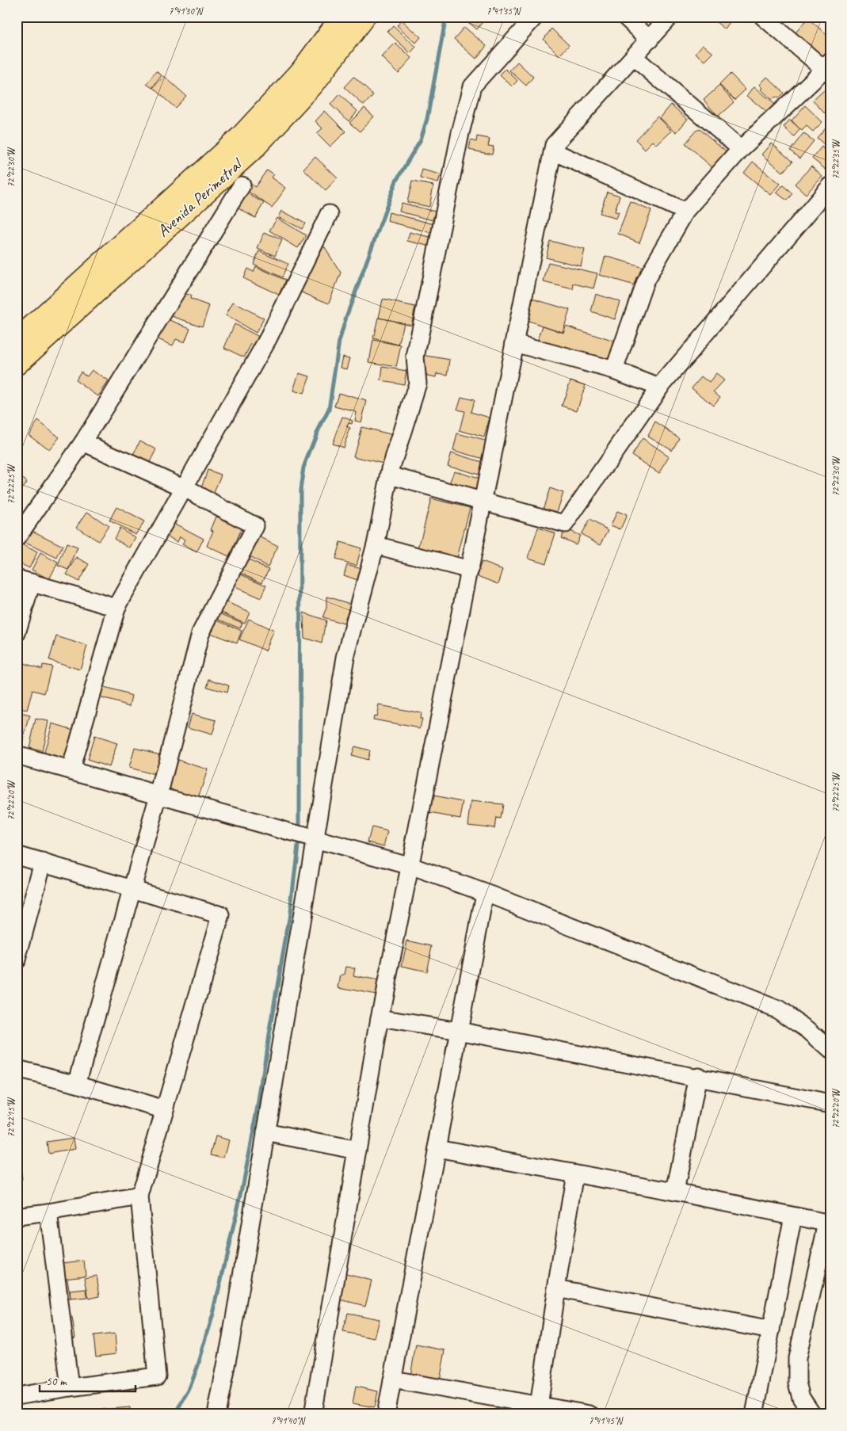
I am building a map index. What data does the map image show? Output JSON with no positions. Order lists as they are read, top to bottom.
{
  "streets": {
    "main road": ["Avenida Perimetral"]
  },
  "scale_bar": "50 m",
  "coordinates": [
    "7°41'30\"N",
    "7°41'35\"N",
    "72°22'35\"W",
    "72°22'30\"W",
    "72°22'25\"W",
    "72°22'20\"W",
    "72°22'15\"W",
    "7°41'40\"N",
    "7°41'45\"N"
  ]
}
